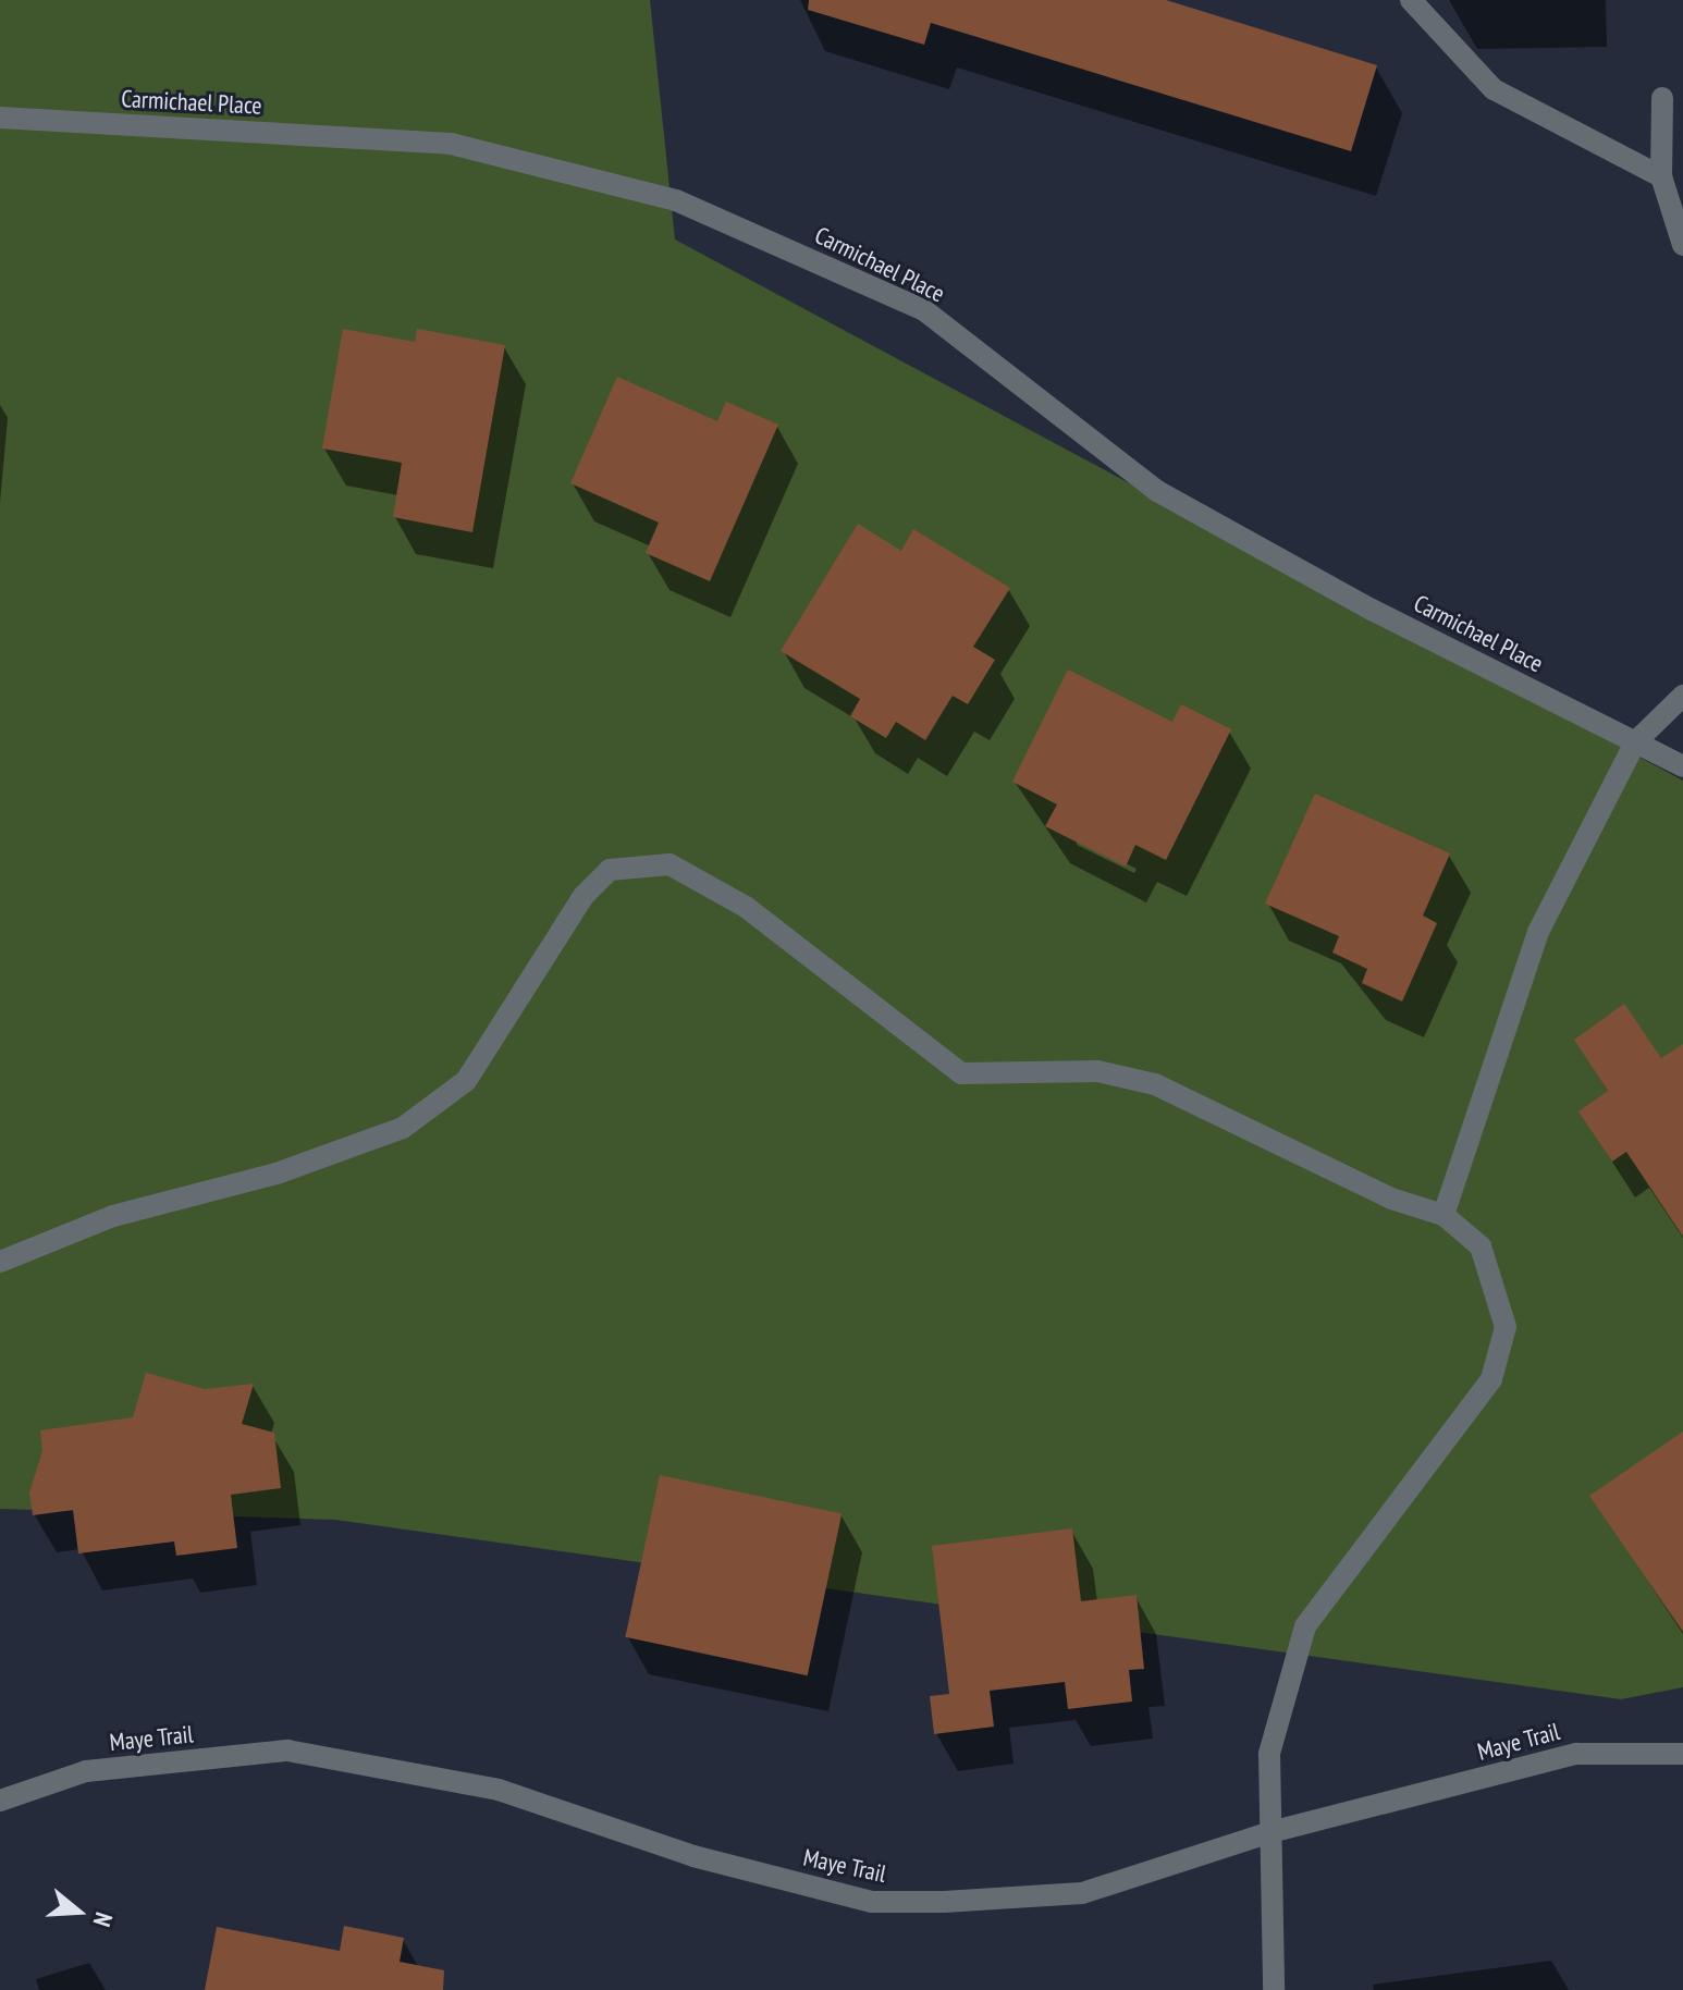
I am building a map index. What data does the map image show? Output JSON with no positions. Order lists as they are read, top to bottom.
{
  "streets": {
    "street": ["Carmichael Place", "Maye Trail"]
  },
  "north": "right"
}
